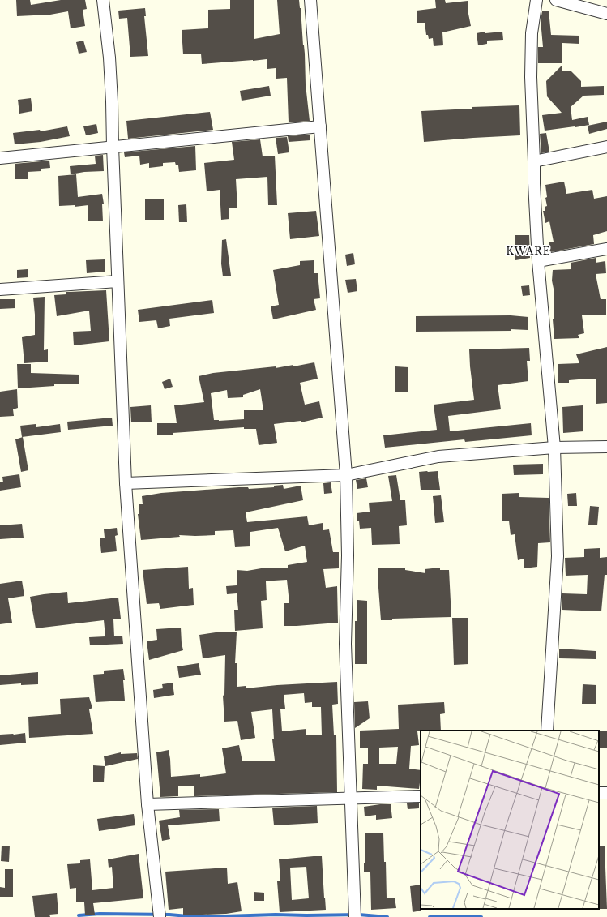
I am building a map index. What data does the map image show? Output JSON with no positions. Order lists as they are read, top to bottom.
{
  "districts": ["KWARE"]
}
